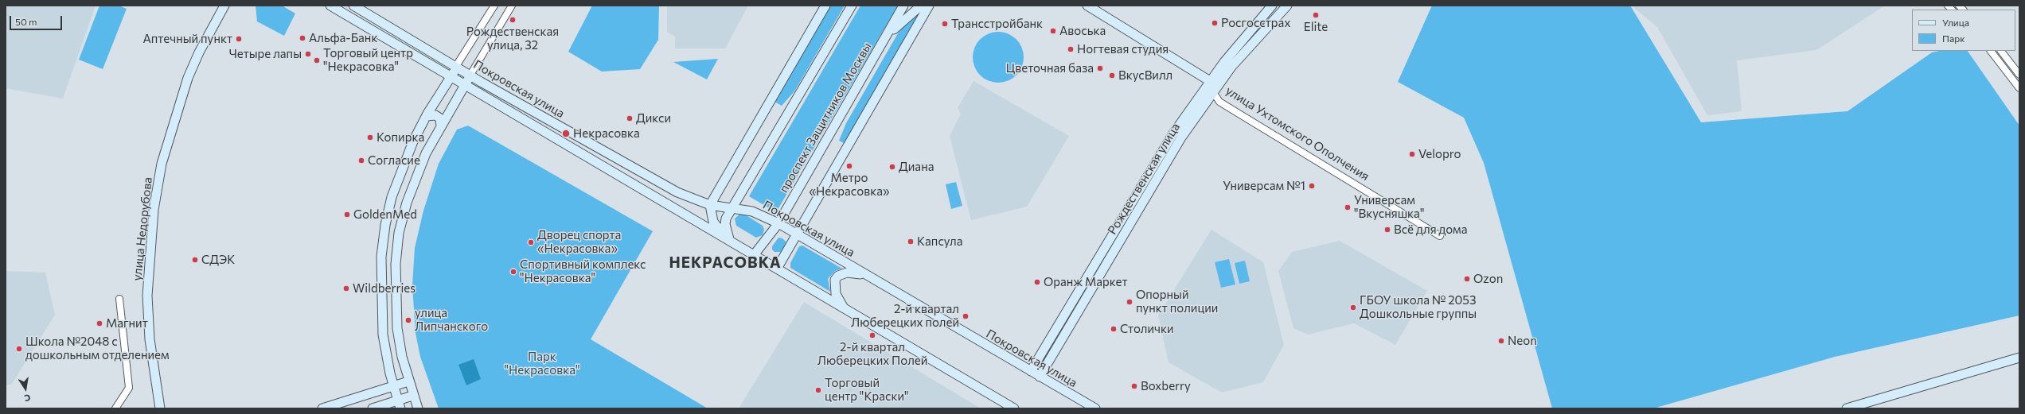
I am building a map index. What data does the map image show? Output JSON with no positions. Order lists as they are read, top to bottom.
{
  "streets": {
    "street": [
      "Покровская улица",
      "проспект Защитников Москвы",
      "улица Ухтомского Ополчения",
      "Рождественская улица",
      "улица Недорубова"
    ]
  },
  "crossings": [
    ["Покровская улица", "проспект Защитников Москвы"],
    ["Покровская улица", "Рождественская улица"],
    ["улица Ухтомского Ополчения", "Рождественская улица"]
  ],
  "districts": ["НЕКРАСОВКА"],
  "parks": ["Парк \"Некрасовка\""],
  "places": [
    "Elite",
    "Рождественская улица, 32",
    "Росгосстрах",
    "Трансстройбанк",
    "Авоська",
    "Альфа-Банк",
    "Аптечный пункт",
    "Ногтевая студия",
    "Четыре лапы",
    "Торговый центр \"Некрасовка\"",
    "Цветочная база",
    "ВкусВилл",
    "Дикси",
    "Некрасовка",
    "Копирка",
    "Velopro",
    "Согласие",
    "Метро «Некрасовка»",
    "Диана",
    "Универсам №1",
    "Универсам \"Вкусняшка\"",
    "GoldenMed",
    "Всё для дома",
    "Капсула",
    "Дворец спорта «Некрасовка»",
    "СДЭК",
    "Спортивный комплекс \"Некрасовка\"",
    "Ozon",
    "Оранж Маркет",
    "Wildberries",
    "Опорный пункт полиции",
    "ГБОУ школа № 2053 Дошкольные группы",
    "2-й квартал Люберецких полей",
    "улица Липчанского",
    "Магнит",
    "Столички",
    "2-й квартал Люберецких Полей",
    "Neon",
    "Школа №2048 с дошкольным отделением",
    "Boxberry",
    "Торговый центр \"Краски\""
  ],
  "legend": ["Улица", "Парк"],
  "scale_bar": "50 m",
  "north": "bottom"
}
